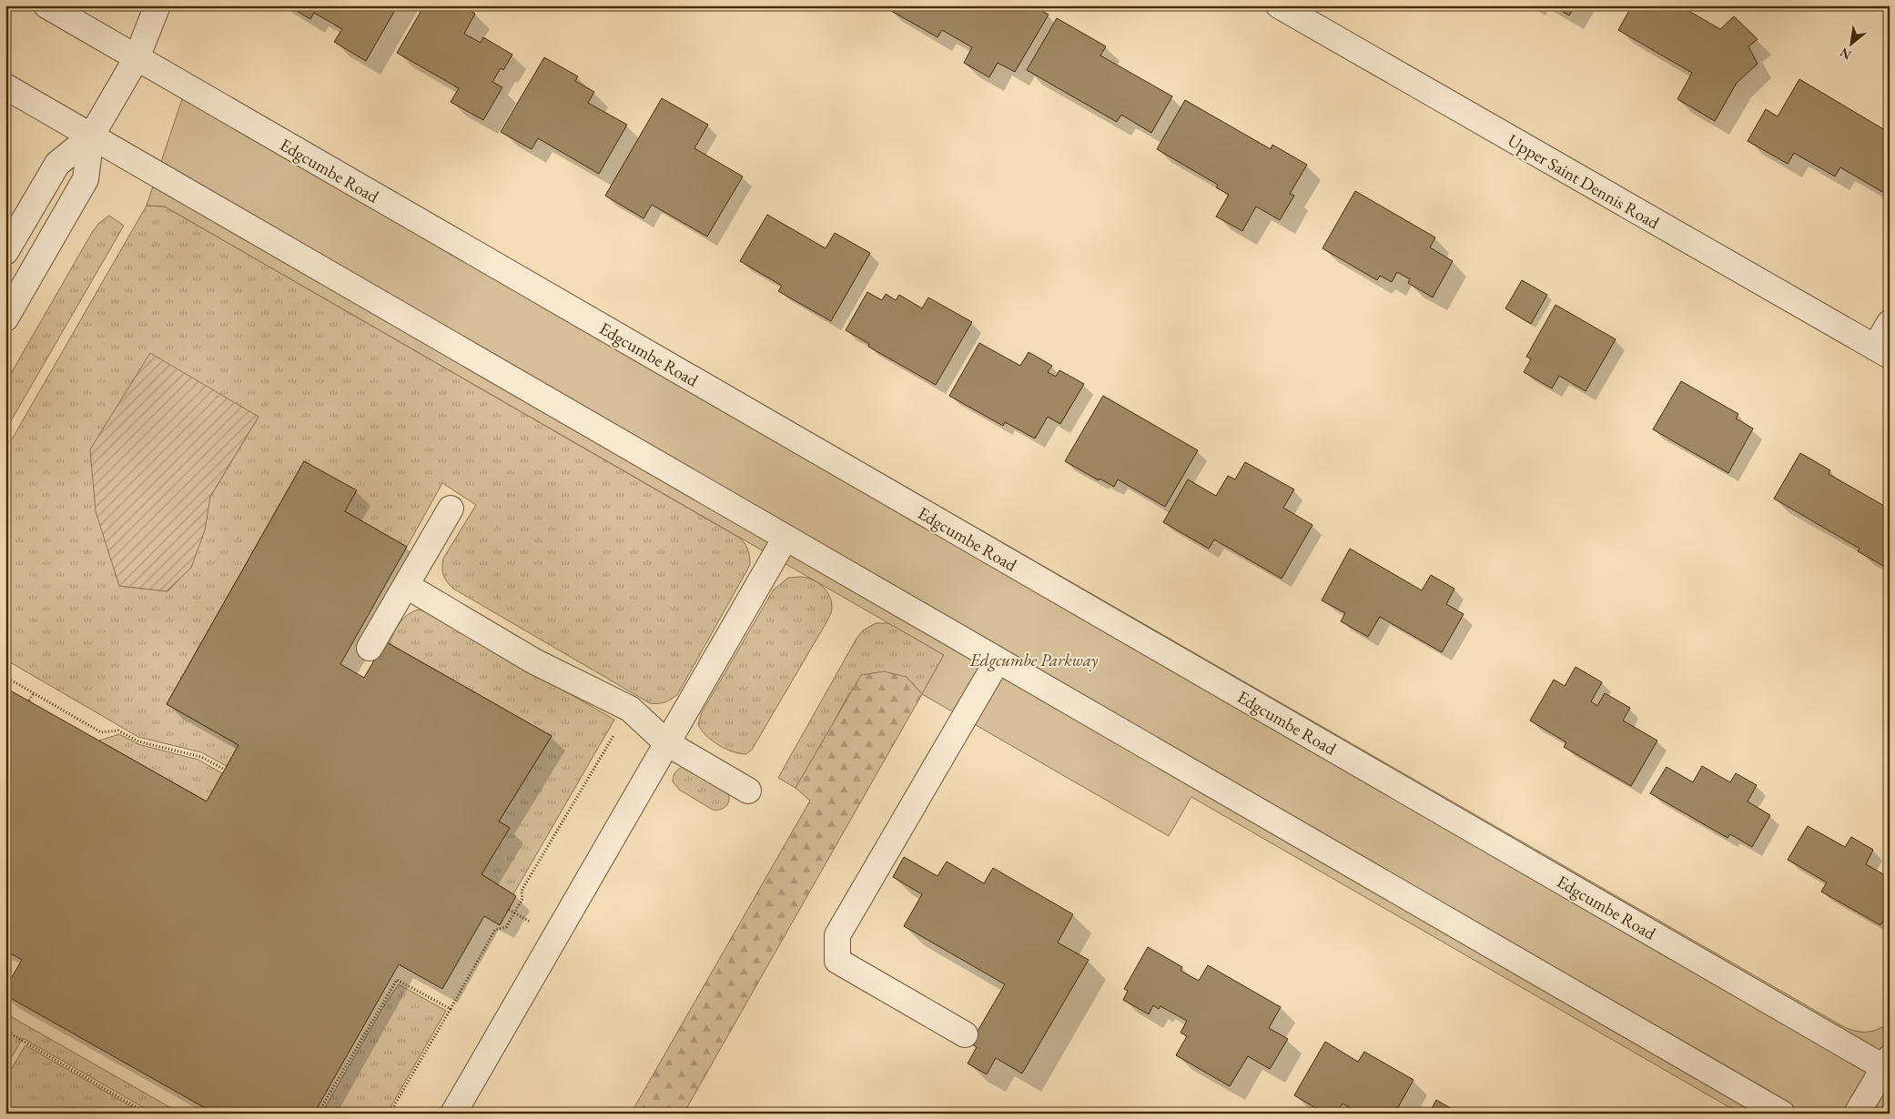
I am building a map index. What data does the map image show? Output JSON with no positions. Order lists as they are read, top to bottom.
{
  "streets": {
    "street": ["Edgcumbe Road", "Upper Saint Dennis Road"]
  },
  "parks": ["Edgcumbe Parkway"],
  "north": "bottom left"
}
